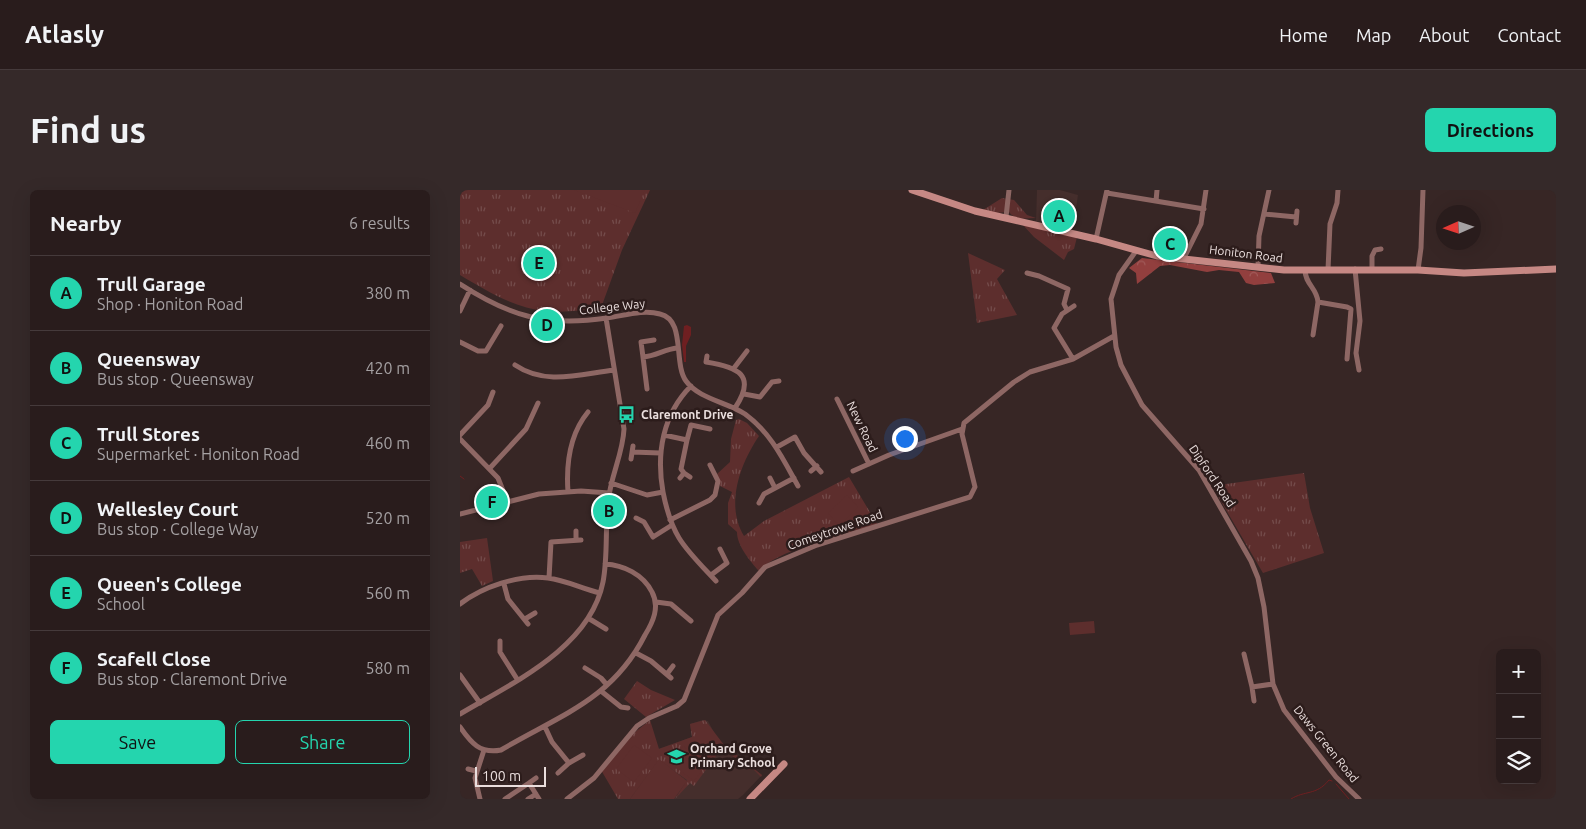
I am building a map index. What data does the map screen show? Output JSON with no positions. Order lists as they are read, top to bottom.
{
  "streets": {
    "street": [
      "Honiton Road",
      "College Way",
      "New Road",
      "Dipford Road",
      "Comeytrowe Road",
      "Daws Green Road"
    ]
  },
  "crossings": [
    ["Honiton Road", "Dipford Road"],
    ["New Road", "Comeytrowe Road"],
    ["Dipford Road", "Daws Green Road"]
  ],
  "places": {
    "bus stop": ["Claremont Drive"],
    "school or university": ["Orchard Grove Primary School"]
  },
  "scale_bar": "100 m",
  "north": "left",
  "page": {
    "header": "Atlasly",
    "nav": [
      "Home",
      "Map",
      "About",
      "Contact"
    ],
    "buttons": [
      "Directions",
      ["Save", "Share"]
    ],
    "title": "Find us",
    "heading": ["Nearby", "6 results"],
    "pins": [
      "A",
      "C",
      "E",
      "D",
      "F",
      "B"
    ],
    "list": [
      {
        "mark": "A",
        "name": "Trull Garage",
        "note": "Shop · Honiton Road",
        "value": "380 m"
      },
      {
        "mark": "B",
        "name": "Queensway",
        "note": "Bus stop · Queensway",
        "value": "420 m"
      },
      {
        "mark": "C",
        "name": "Trull Stores",
        "note": "Supermarket · Honiton Road",
        "value": "460 m"
      },
      {
        "mark": "D",
        "name": "Wellesley Court",
        "note": "Bus stop · College Way",
        "value": "520 m"
      },
      {
        "mark": "E",
        "name": "Queen's College",
        "note": "School",
        "value": "560 m"
      },
      {
        "mark": "F",
        "name": "Scafell Close",
        "note": "Bus stop · Claremont Drive",
        "value": "580 m"
      }
    ],
    "map_buttons": ["+", "−"],
    "scale": "100 m"
  }
}
